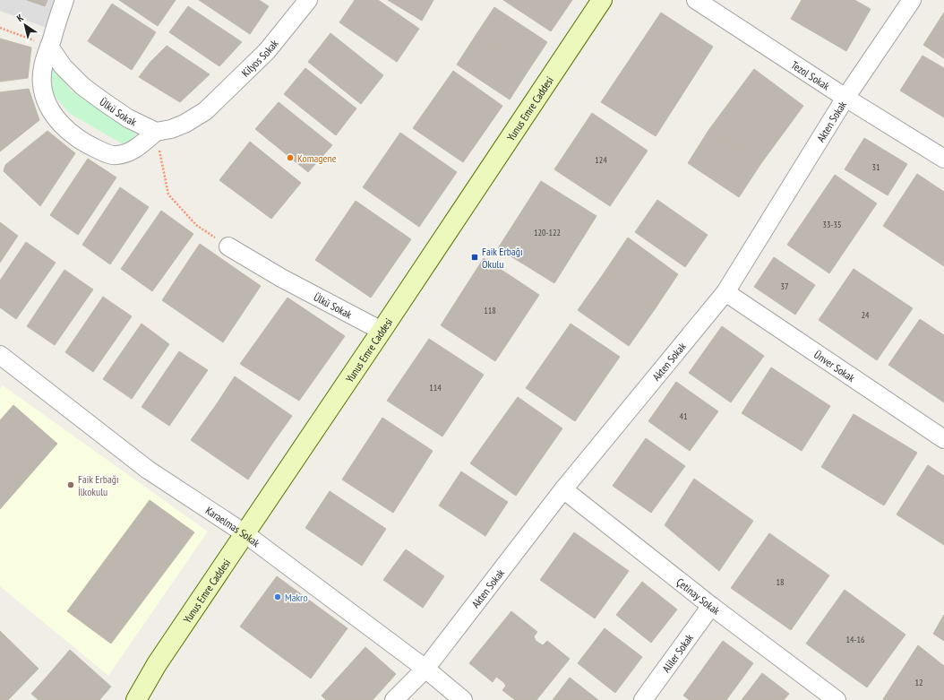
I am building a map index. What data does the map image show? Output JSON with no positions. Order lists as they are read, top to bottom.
{
  "streets": {
    "main road": ["Yunus Emre Caddesi"],
    "street": [
      "Kilyos Sokak",
      "Tezol Sokak",
      "Ülkü Sokak",
      "Akten Sokak",
      "Ünver Sokak",
      "Karaelmas Sokak",
      "Çetinay Sokak",
      "Aliler Sokak"
    ]
  },
  "crossings": [
    ["Kilyos Sokak", "Ülkü Sokak"],
    ["Tezol Sokak", "Akten Sokak"],
    ["Yunus Emre Caddesi", "Ülkü Sokak"],
    ["Yunus Emre Caddesi", "Karaelmas Sokak"],
    ["Akten Sokak", "Ünver Sokak"],
    ["Akten Sokak", "Karaelmas Sokak"],
    ["Akten Sokak", "Çetinay Sokak"],
    ["Çetinay Sokak", "Aliler Sokak"]
  ],
  "places": {
    "other": ["Komagene", "Faik Erbağı İlkokulu", "Makro"],
    "transit": ["Faik Erbağı Okulu"]
  },
  "house_numbers": [
    "124",
    "31",
    "33-35",
    "120-122",
    "37",
    "118",
    "24",
    "114",
    "41",
    "18",
    "14-16",
    "12"
  ],
  "north": "top left"
}
